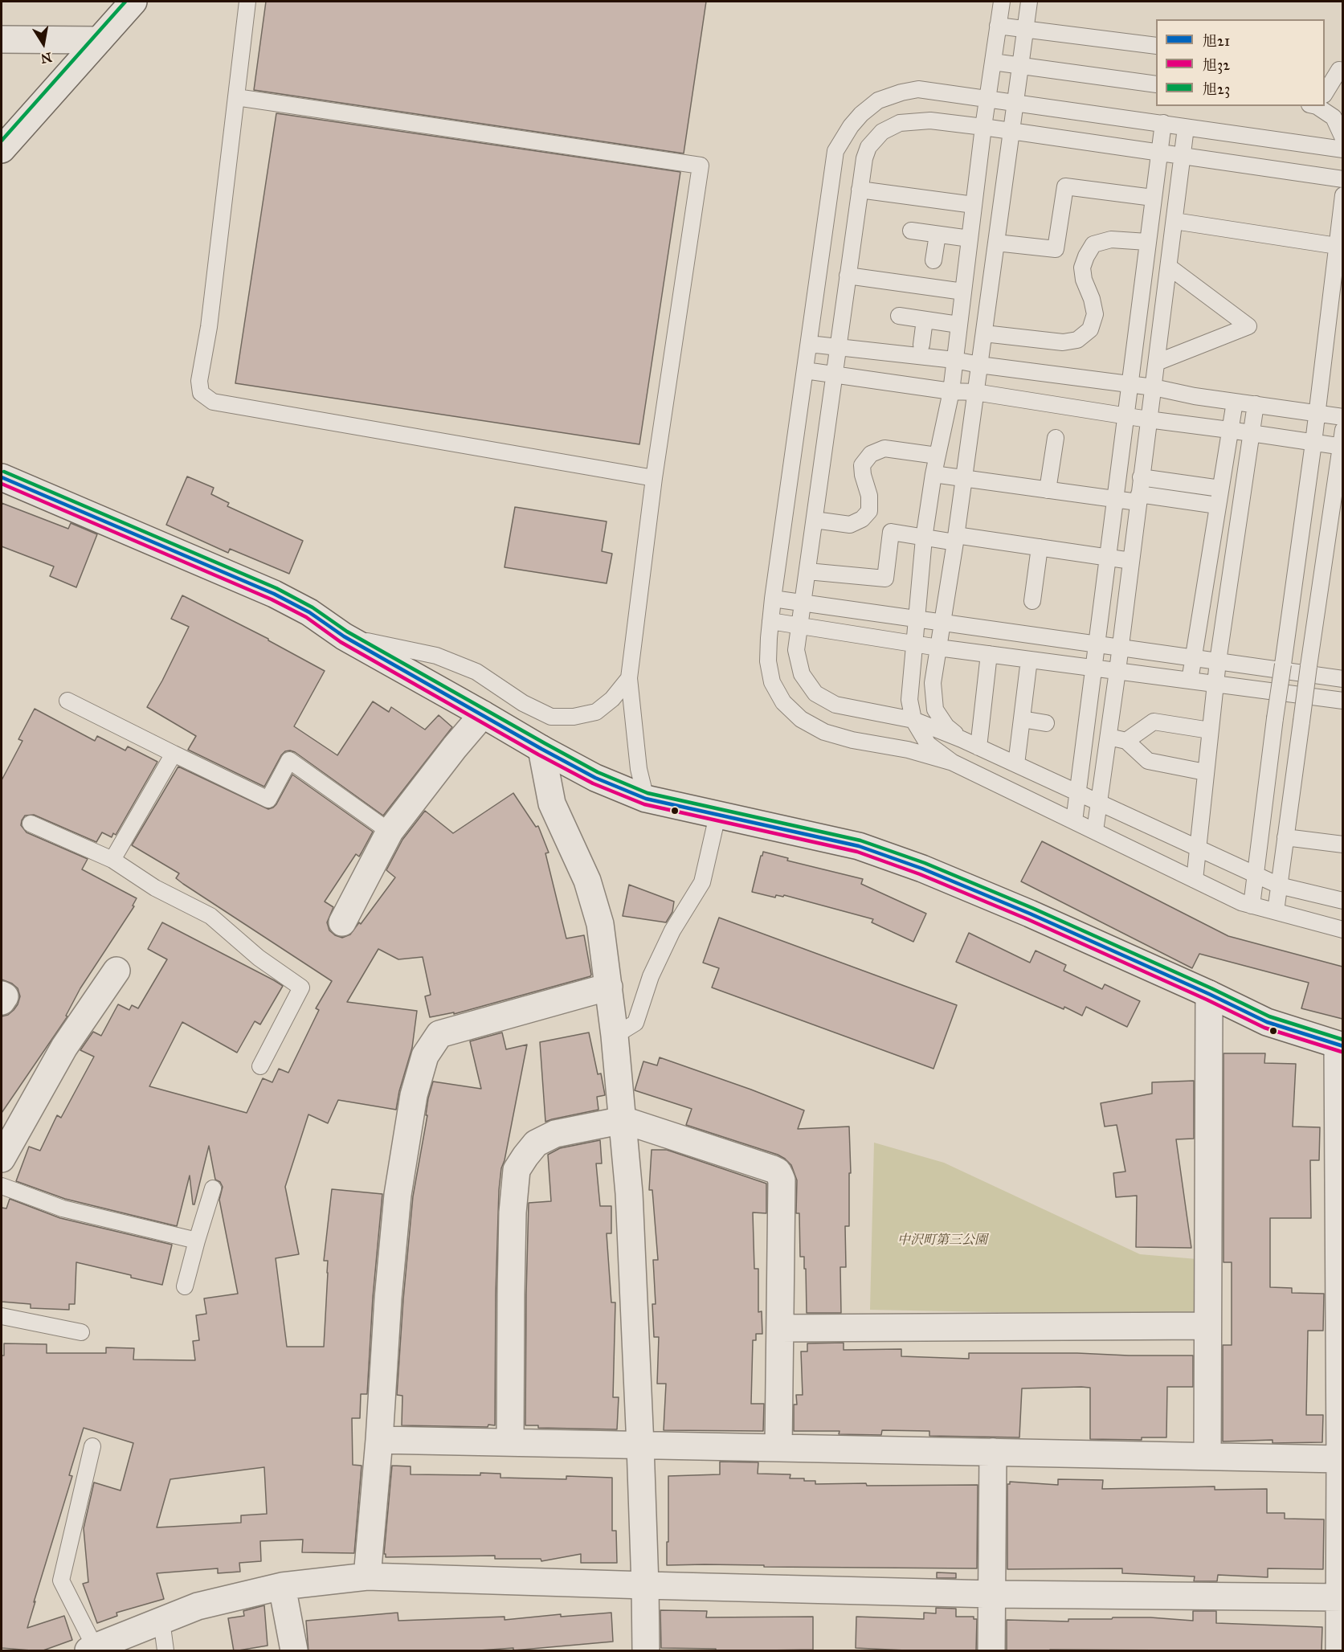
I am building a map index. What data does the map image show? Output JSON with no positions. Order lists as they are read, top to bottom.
{
  "parks": ["中沢町第三公園"],
  "lines": ["transit line 旭23", "transit line 旭21", "transit line 旭32"],
  "legend": ["旭21", "旭32", "旭23"],
  "north": "bottom"
}
